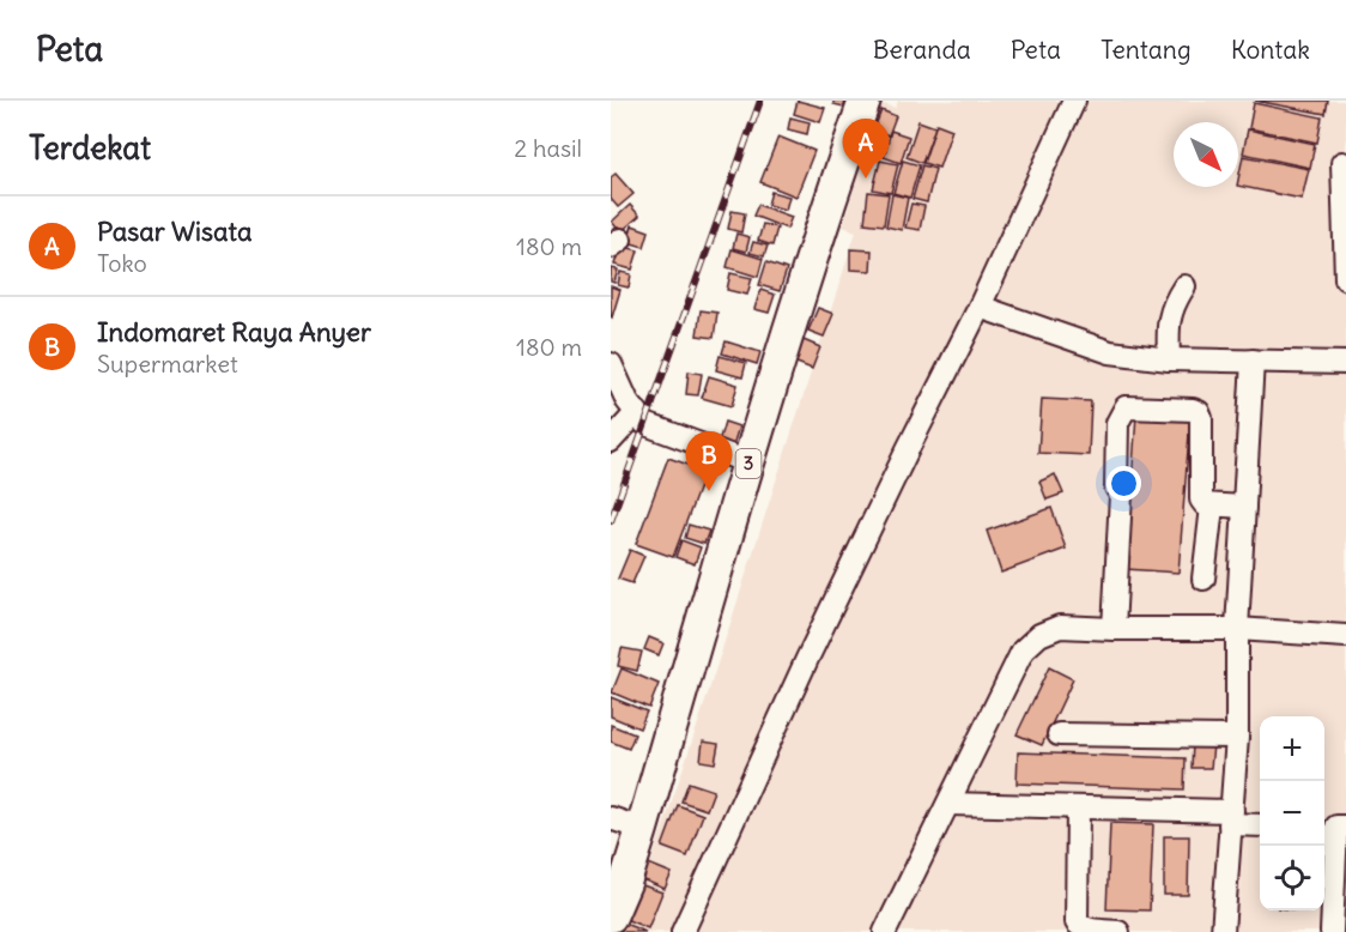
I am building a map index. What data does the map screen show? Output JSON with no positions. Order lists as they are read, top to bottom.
{
  "streets": {
    "highway": ["3"]
  },
  "north": "bottom right",
  "page": {
    "header": "Peta",
    "nav": [
      "Beranda",
      "Peta",
      "Tentang",
      "Kontak"
    ],
    "heading": ["Terdekat", "2 hasil"],
    "pins": ["A", "B"],
    "list": [
      {
        "mark": "A",
        "name": "Pasar Wisata",
        "note": "Toko",
        "value": "180 m"
      },
      {
        "mark": "B",
        "name": "Indomaret Raya Anyer",
        "note": "Supermarket",
        "value": "180 m"
      }
    ],
    "map_buttons": ["+", "−"]
  }
}
